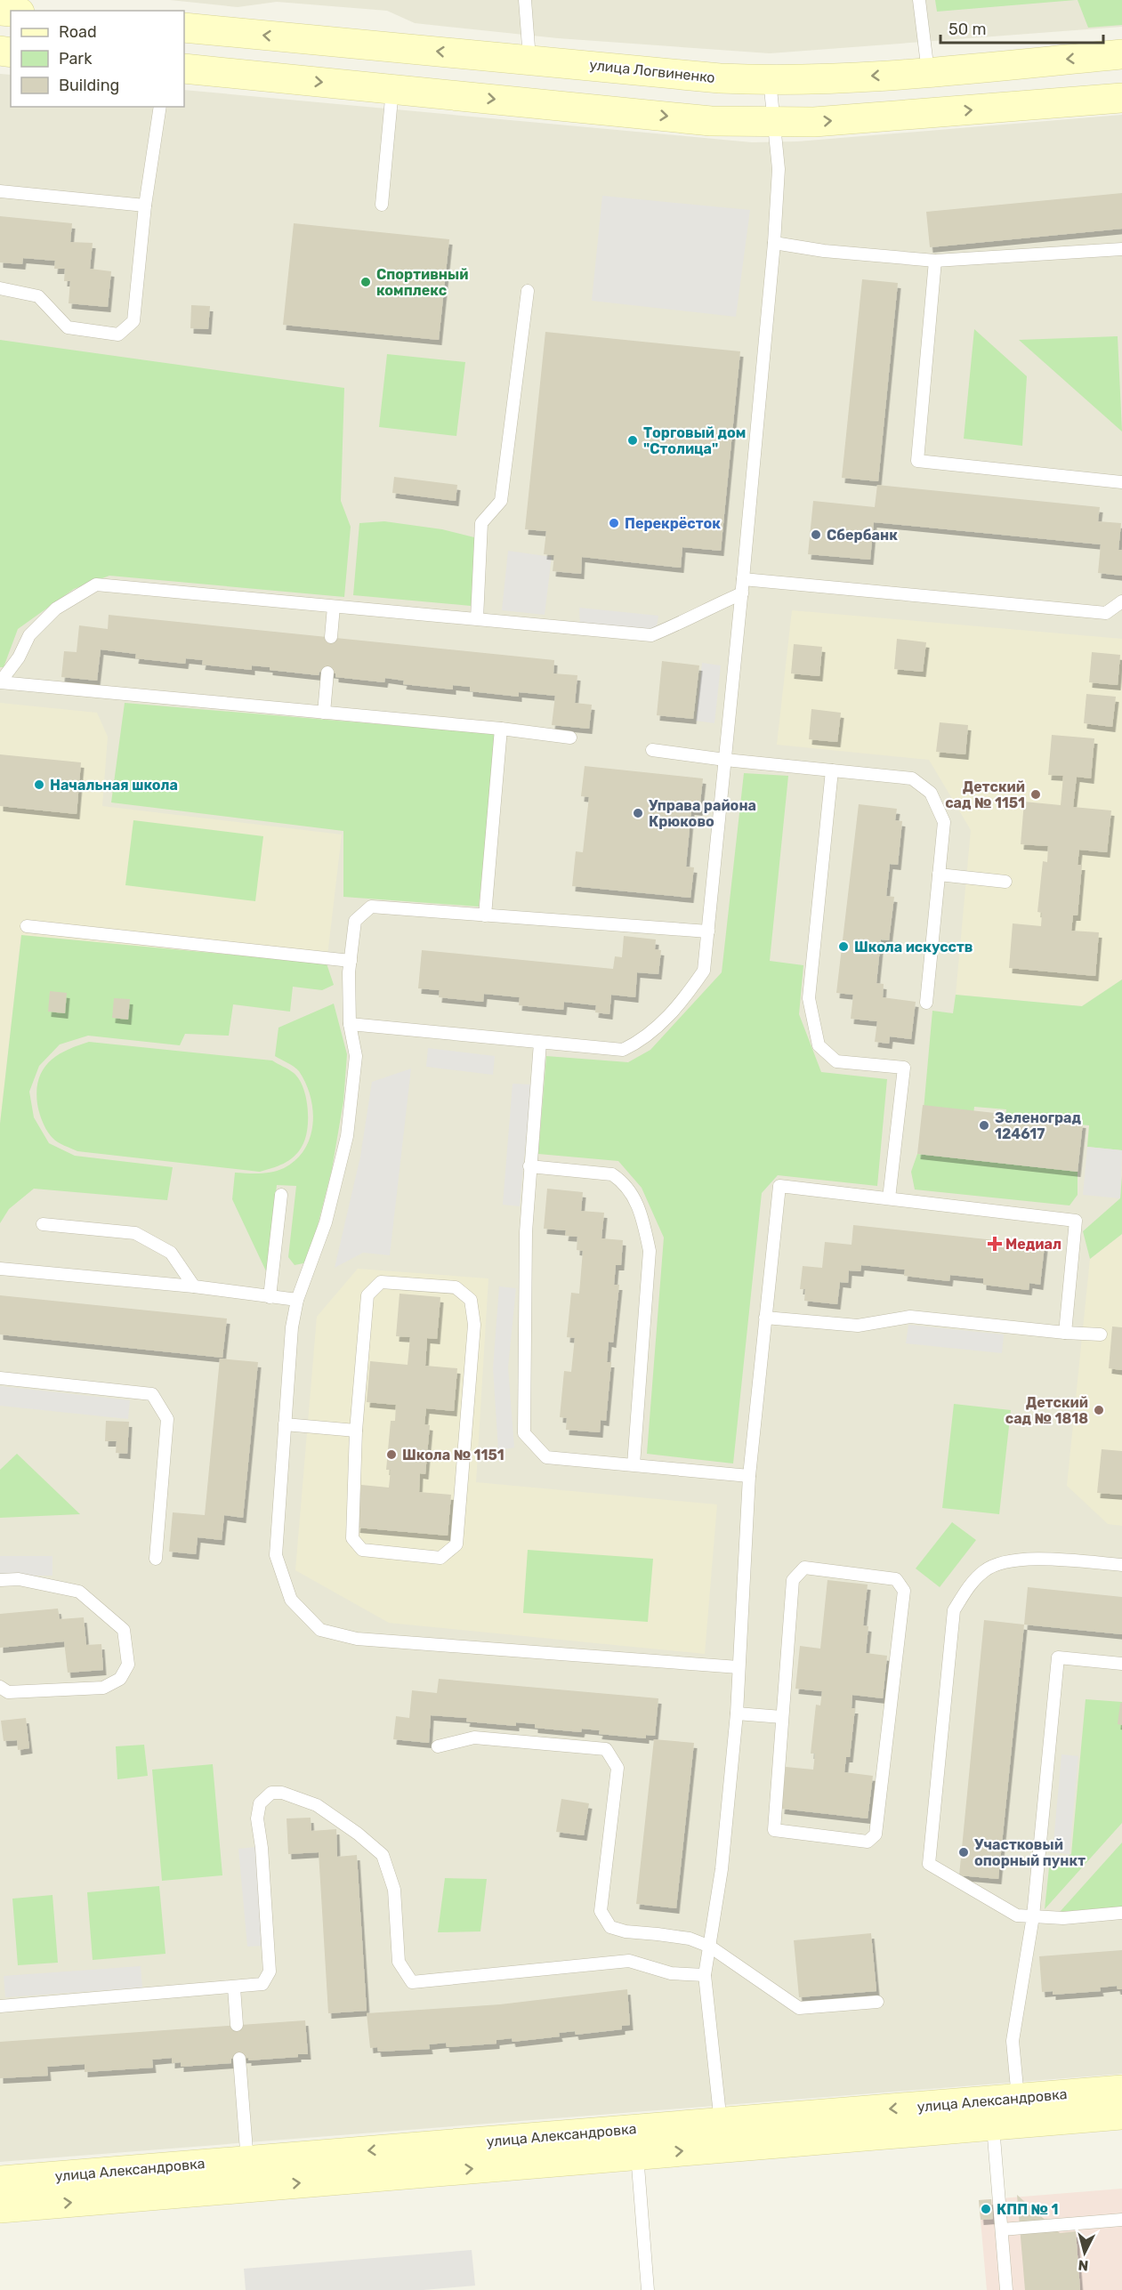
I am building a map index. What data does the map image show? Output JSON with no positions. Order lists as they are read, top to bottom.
{
  "streets": {
    "main road": ["улица Логвиненко", "улица Александровка"]
  },
  "places": {
    "other": [
      "Спортивный комплекс",
      "Торговый дом \"Столица\"",
      "Перекрёсток",
      "Сбербанк",
      "Начальная школа",
      "Детский сад № 1151",
      "Управа района Крюково",
      "Школа искусств",
      "Зеленоград 124617",
      "Детский сад № 1818",
      "Школа № 1151",
      "Участковый опорный пункт",
      "КПП № 1"
    ],
    "health": ["Медиал"]
  },
  "legend": ["Road", "Park", "Building"],
  "scale_bar": "50 m",
  "north": "bottom"
}
